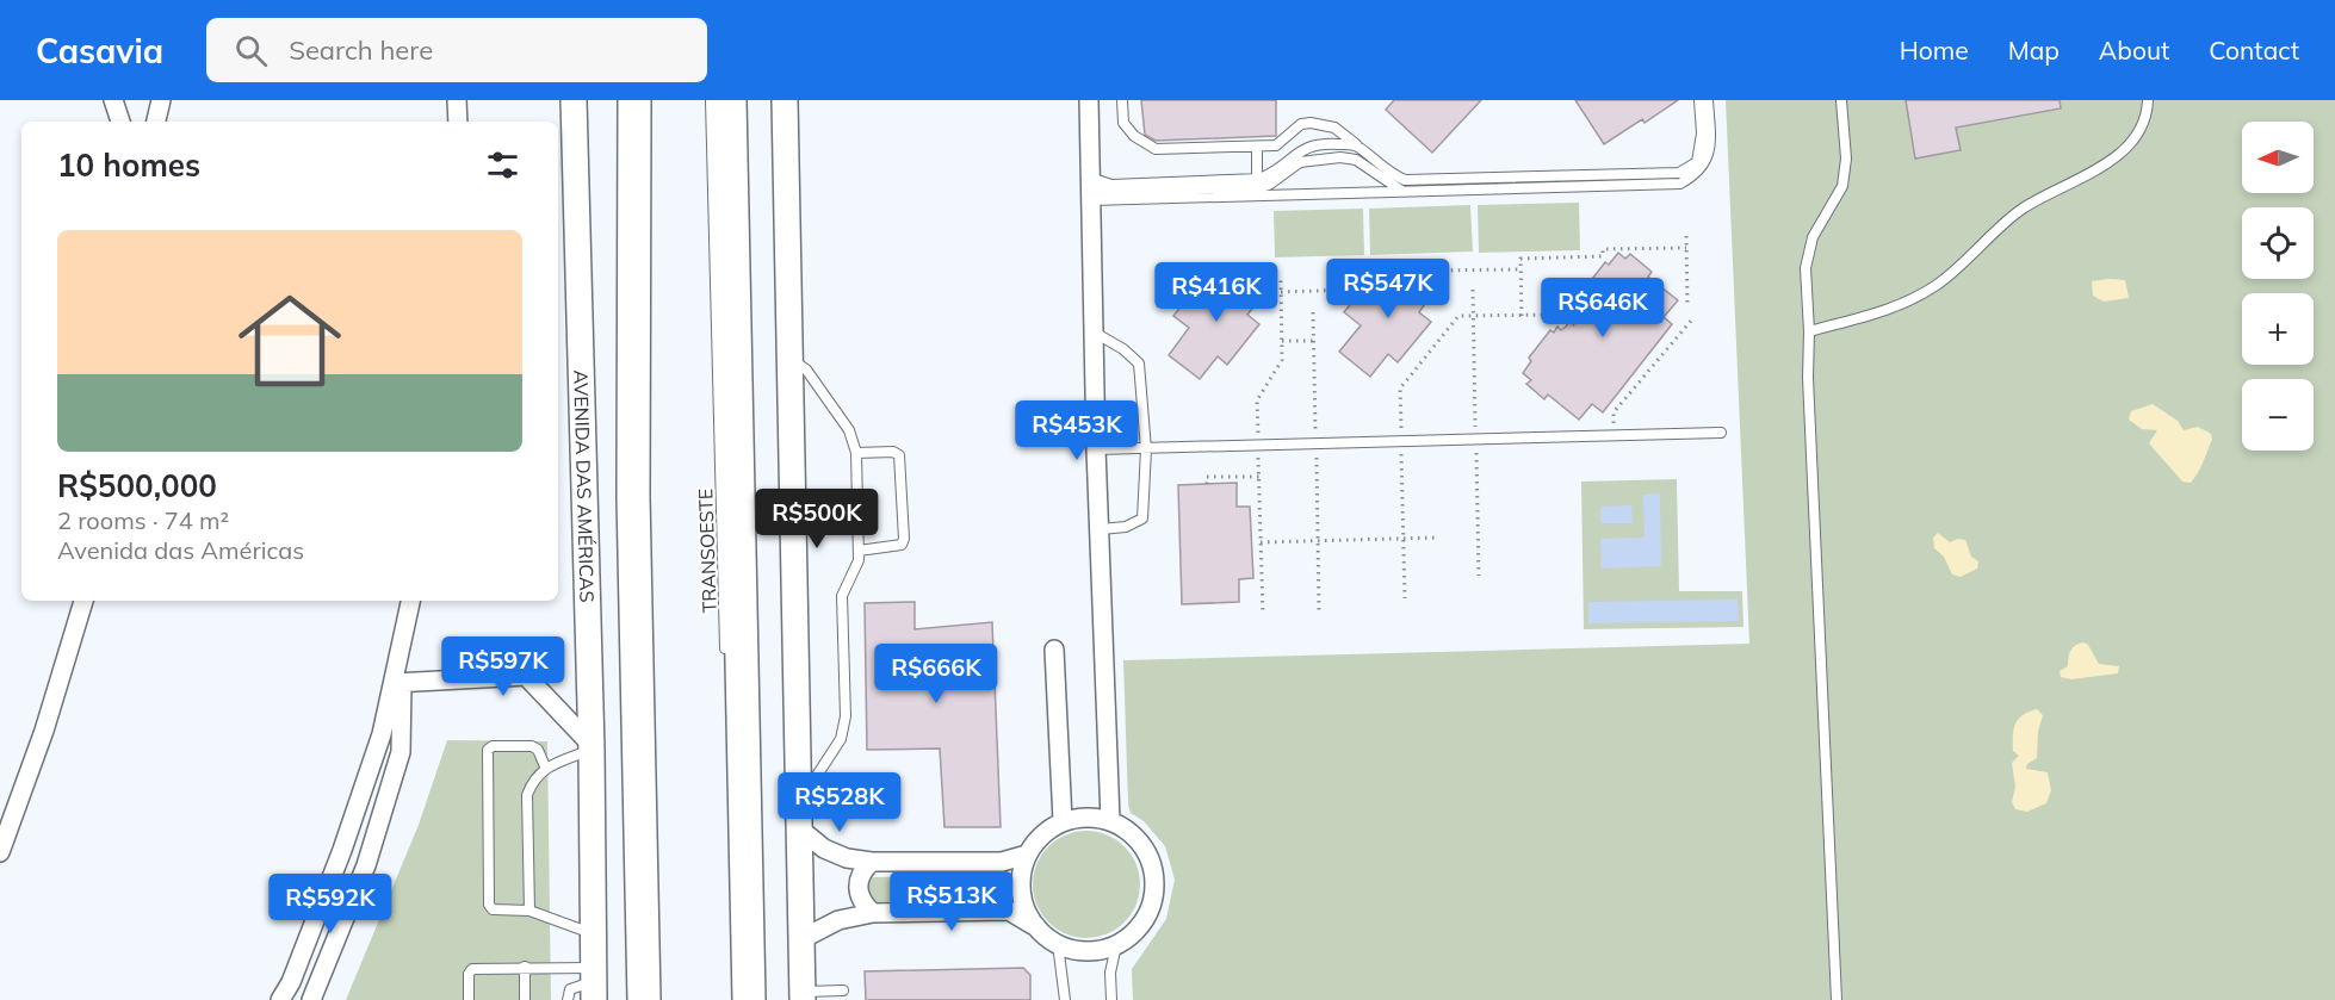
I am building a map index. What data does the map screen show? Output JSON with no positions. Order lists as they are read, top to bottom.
{
  "streets": {
    "main road": ["AVENIDA DAS AMÉRICAS"],
    "lane": ["TRANSOESTE"]
  },
  "north": "left",
  "page": {
    "header": "Casavia",
    "search": "Search here",
    "nav": [
      "Home",
      "Map",
      "About",
      "Contact"
    ],
    "map_buttons": ["+", "−"],
    "heading": "10 homes",
    "list": [
      {
        "name": "R$500,000",
        "note": "2 rooms · 74 m² · Avenida das Américas"
      }
    ],
    "price": [
      "R$547K",
      "R$416K",
      "R$646K",
      "R$453K",
      "R$500K",
      "R$597K",
      "R$666K",
      "R$528K",
      "R$513K",
      "R$592K"
    ]
  }
}
